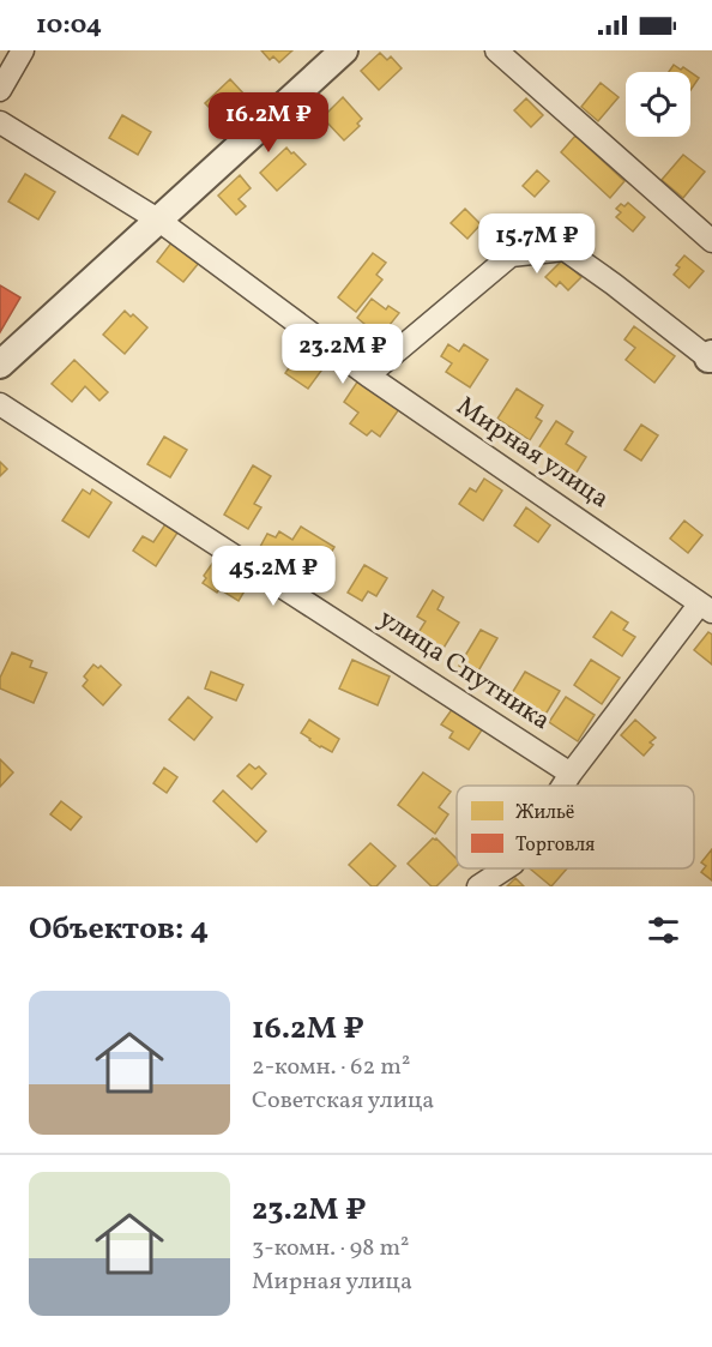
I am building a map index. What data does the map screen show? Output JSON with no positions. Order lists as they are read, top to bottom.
{
  "streets": {
    "street": ["Мирная улица", "улица Спутника"]
  },
  "legend": ["Жильё", "Торговля"],
  "page": {
    "status": "10:04",
    "price": [
      "16.2M ₽",
      "15.7M ₽",
      "23.2M ₽",
      "45.2M ₽"
    ],
    "heading": "Объектов: 4",
    "list": [
      {
        "name": "16.2M ₽",
        "note": "2-комн. · 62 m² · Советская улица"
      },
      {
        "name": "23.2M ₽",
        "note": "3-комн. · 98 m² · Мирная улица"
      }
    ]
  }
}
